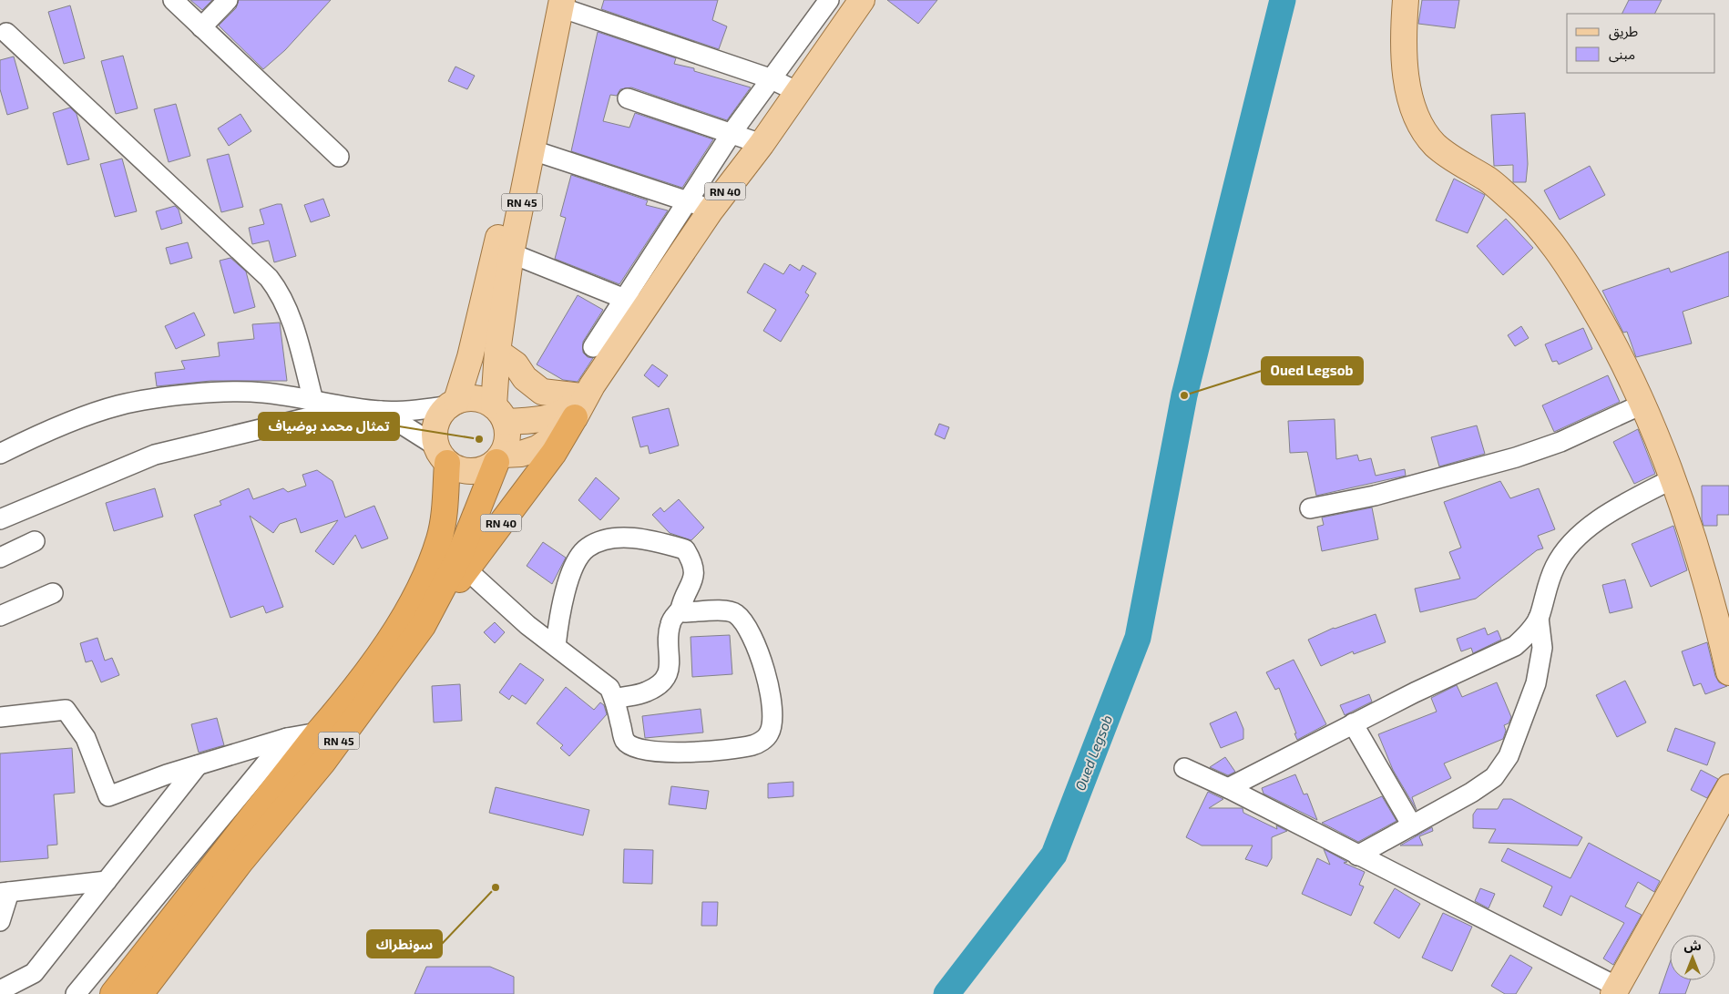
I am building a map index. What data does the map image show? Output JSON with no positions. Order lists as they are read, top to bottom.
{
  "streets": {
    "highway": ["RN 40", "RN 45"]
  },
  "crossings": [
    ["RN 40", "RN 45"]
  ],
  "water": ["Oued Legsob"],
  "places": ["Oued Legsob", "تمثال محمد بوضياف", "سونطراك"],
  "legend": ["طريق", "مبنى"],
  "north": "top"
}
